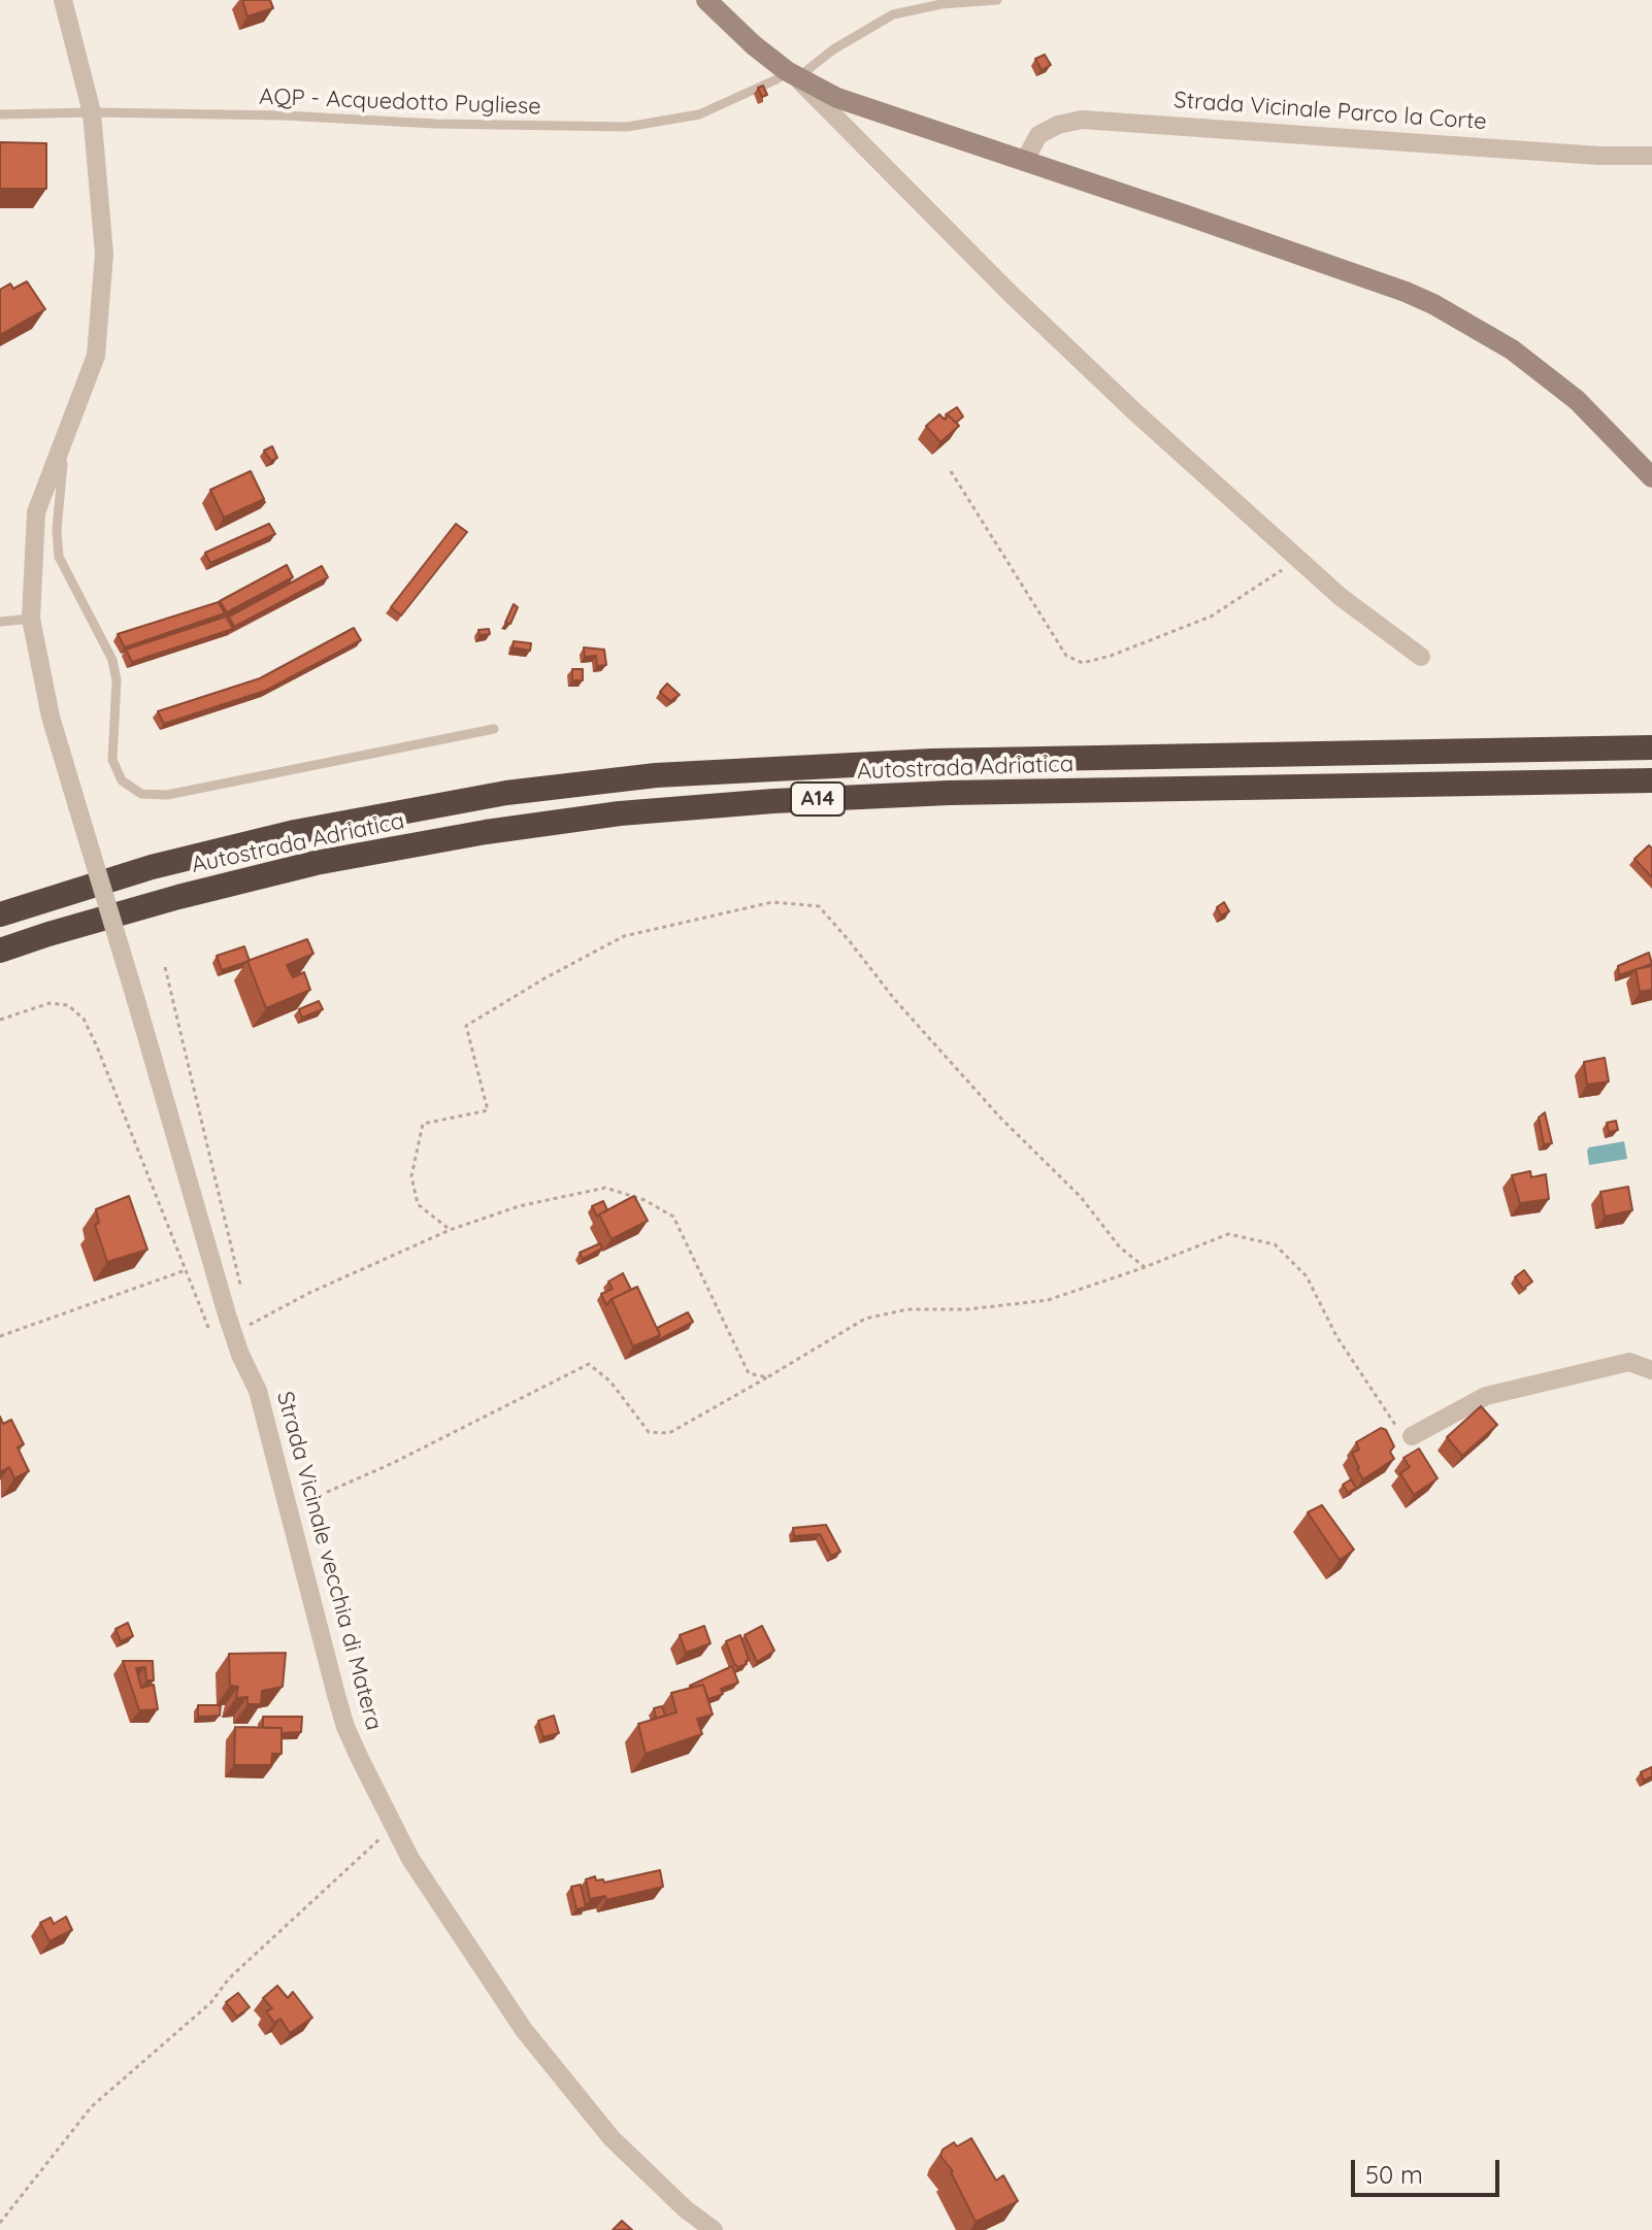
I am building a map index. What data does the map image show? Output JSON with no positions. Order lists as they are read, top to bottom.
{
  "streets": {
    "highway": ["Autostrada Adriatica", "A14"],
    "street": ["Strada Vicinale Parco la Corte", "Strada Vicinale vecchia di Matera"],
    "lane": ["AQP - Acquedotto Pugliese"]
  },
  "scale_bar": "50 m"
}
